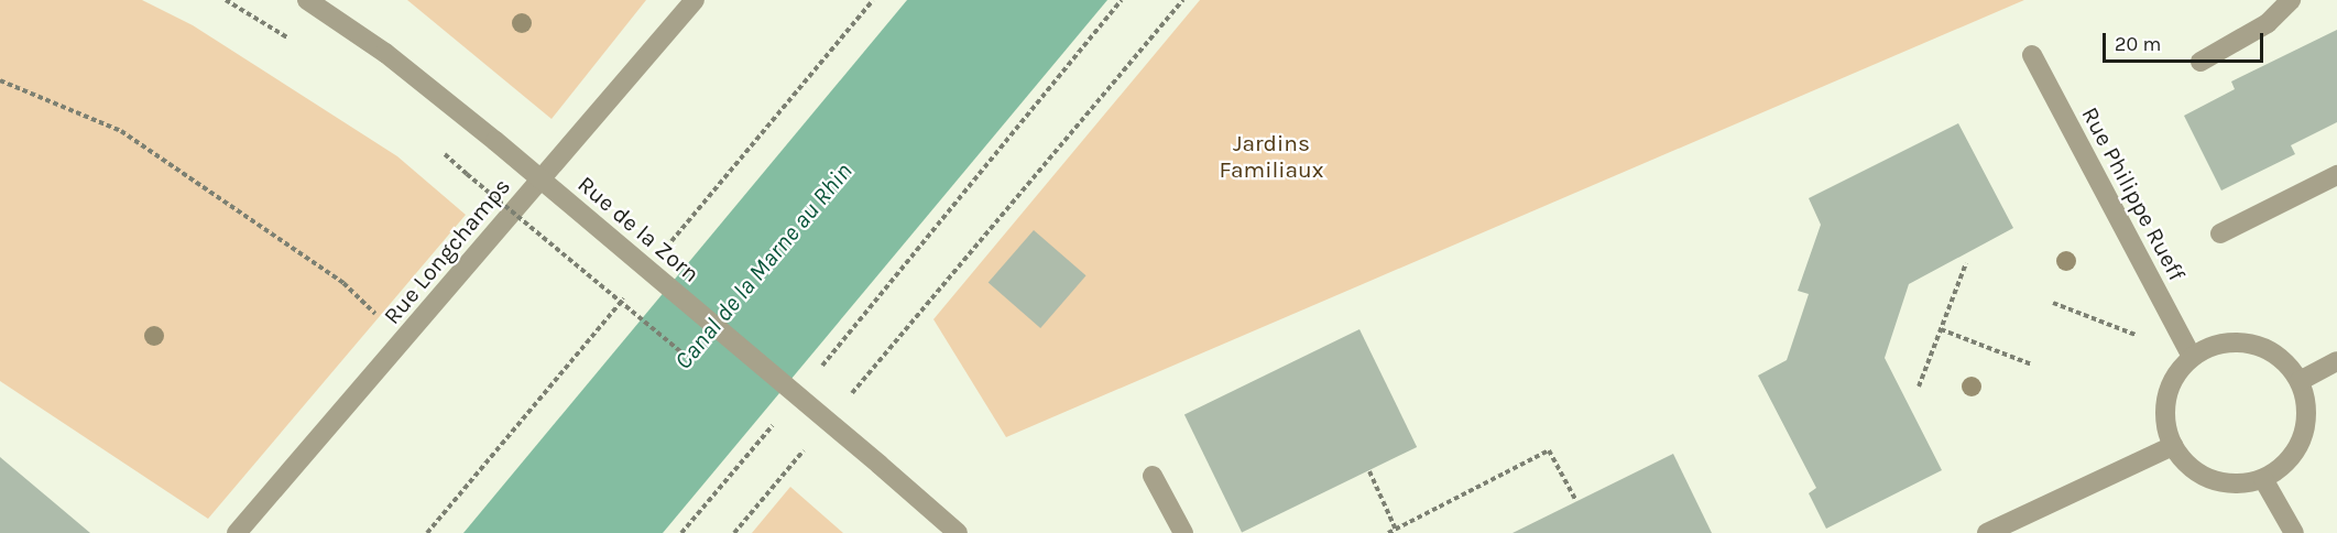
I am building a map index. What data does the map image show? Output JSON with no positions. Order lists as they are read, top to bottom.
{
  "streets": {
    "street": ["Rue Philippe Rueff", "Rue de la Zorn", "Rue Longchamps"]
  },
  "water": ["Canal de la Marne au Rhin"],
  "parks": ["Jardins Familiaux"],
  "scale_bar": "20 m"
}
